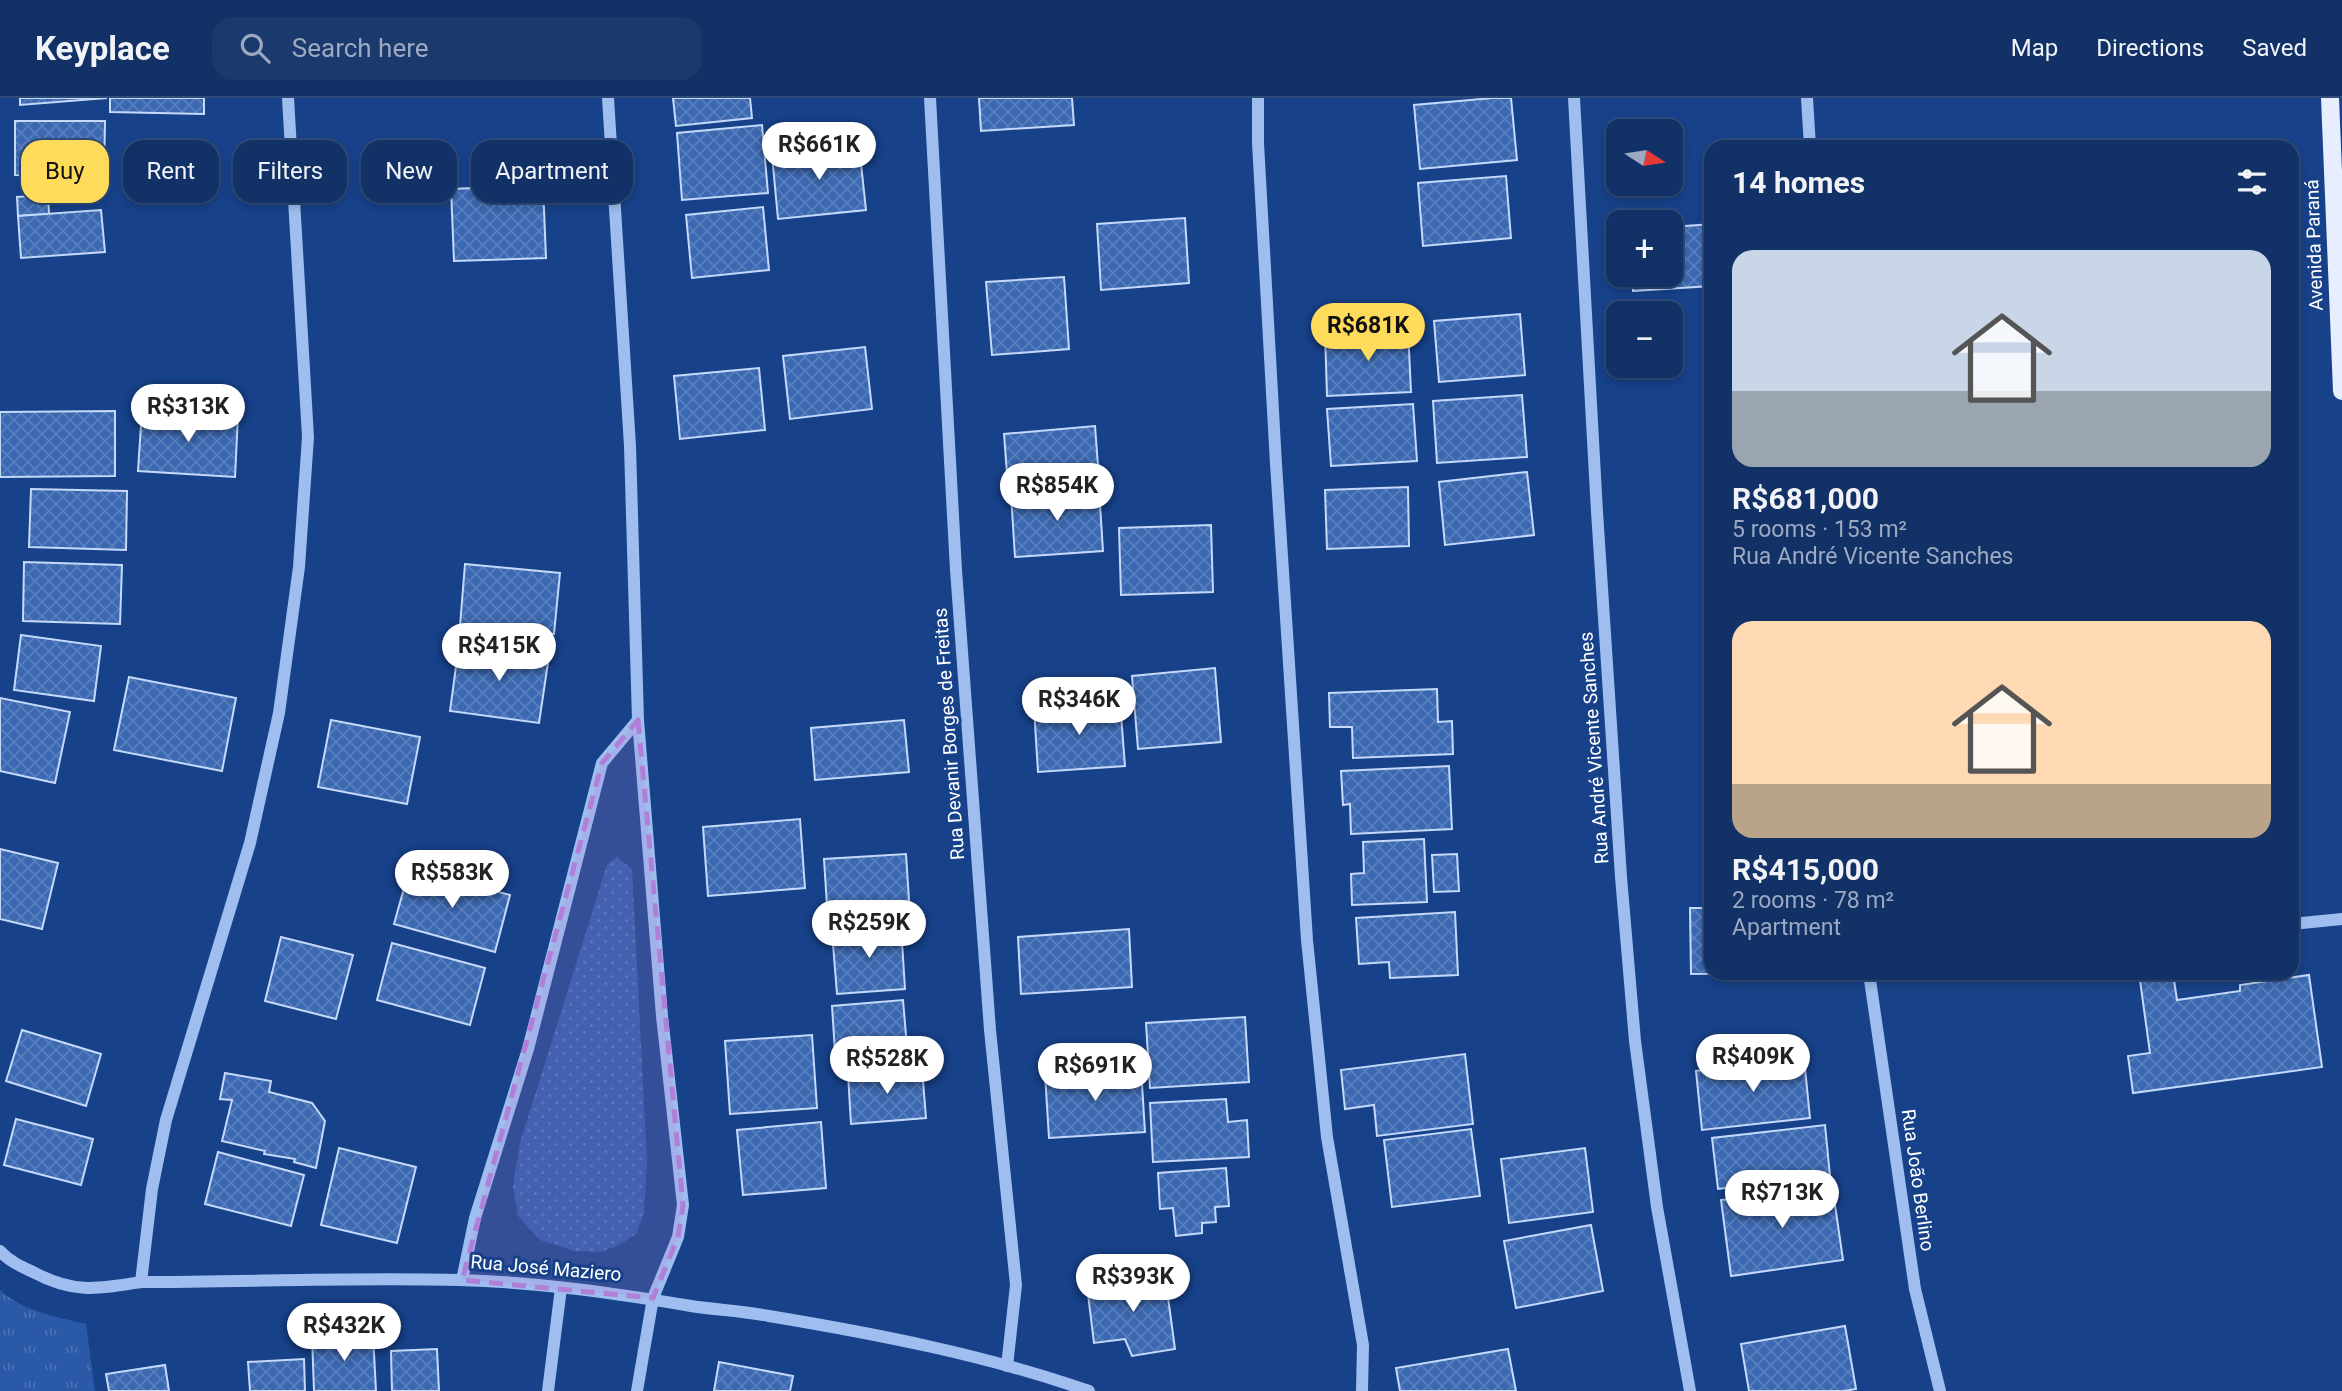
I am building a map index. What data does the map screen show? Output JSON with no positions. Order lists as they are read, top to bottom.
{
  "streets": {
    "main road": ["Avenida Paraná"],
    "street": [
      "Rua Devanir Borges de Freitas",
      "Rua André Vicente Sanches",
      "Rua João Berlino",
      "Rua José Maziero"
    ]
  },
  "crossings": [
    ["Rua Devanir Borges de Freitas", "Rua José Maziero"]
  ],
  "north": "right",
  "page": {
    "header": "Keyplace",
    "search": "Search here",
    "nav": ["Map", "Directions", "Saved"],
    "map_buttons": ["+", "−"],
    "price": [
      "R$661K",
      "R$681K",
      "R$313K",
      "R$854K",
      "R$415K",
      "R$346K",
      "R$583K",
      "R$259K",
      "R$409K",
      "R$528K",
      "R$691K",
      "R$713K",
      "R$393K",
      "R$432K"
    ],
    "chip": [
      "Buy",
      "Rent",
      "Filters",
      "New",
      "Apartment"
    ],
    "heading": "14 homes",
    "list": [
      {
        "name": "R$681,000",
        "note": "5 rooms · 153 m² · Rua André Vicente Sanches"
      },
      {
        "name": "R$415,000",
        "note": "2 rooms · 78 m² · Apartment"
      }
    ]
  }
}
